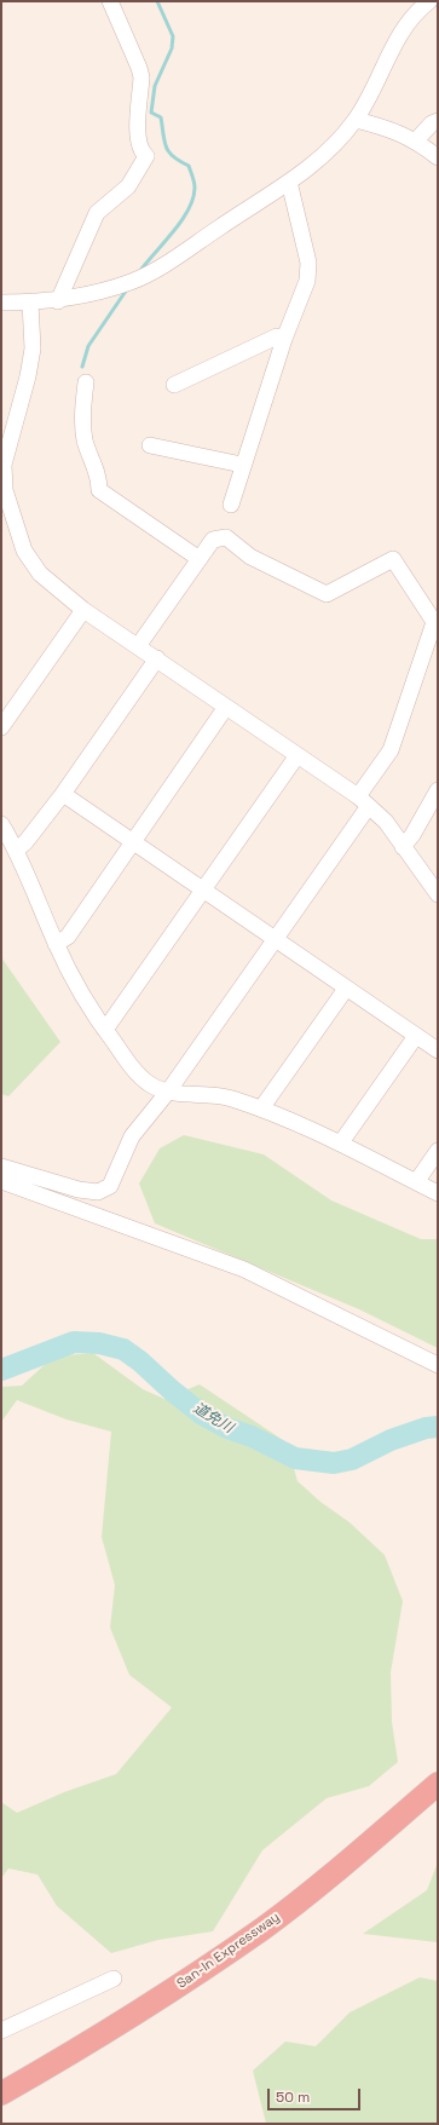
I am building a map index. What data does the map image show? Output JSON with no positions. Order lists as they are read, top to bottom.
{
  "streets": {
    "highway": ["San-In Expressway"]
  },
  "water": ["道免川"],
  "scale_bar": "50 m"
}
